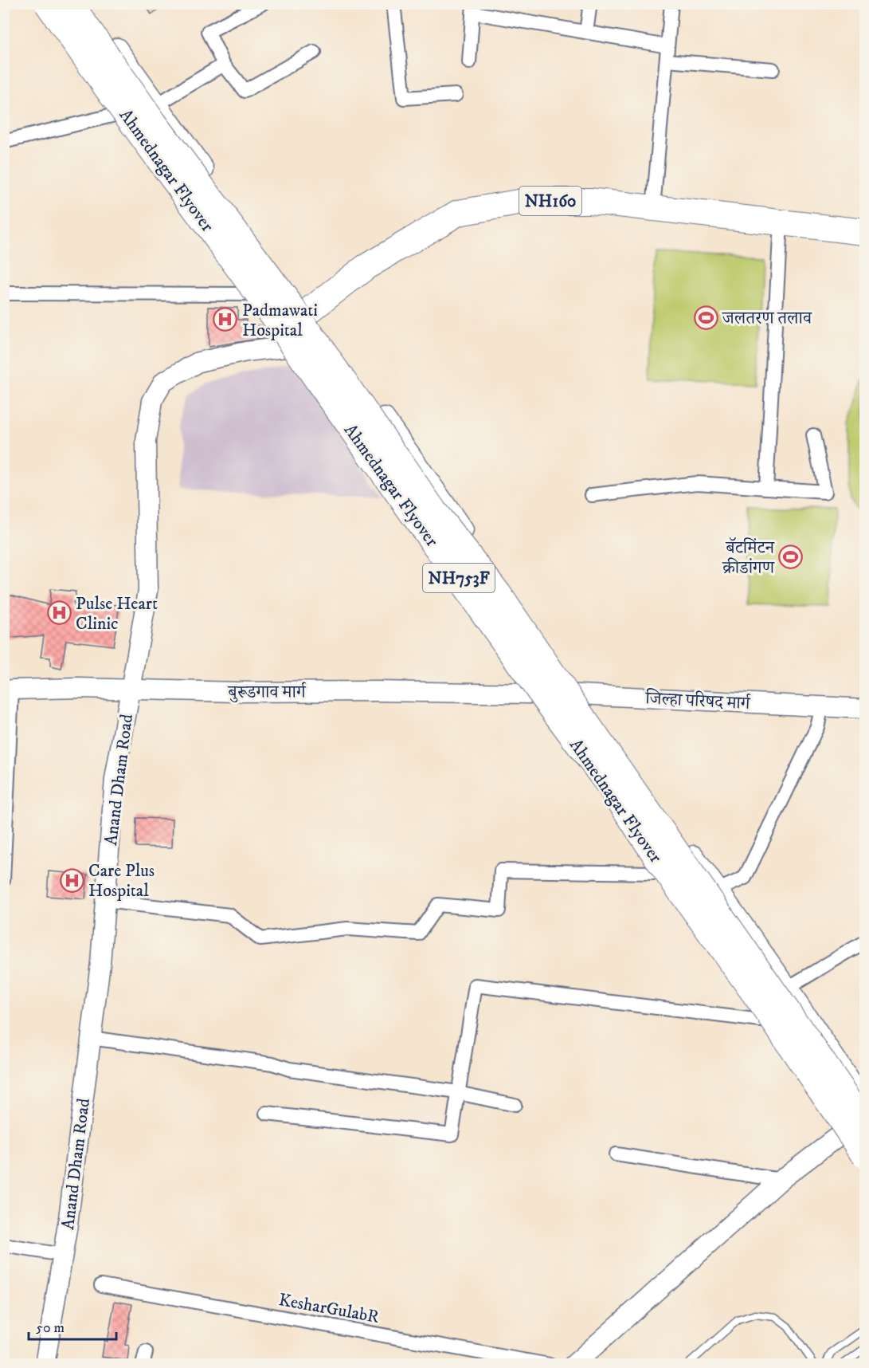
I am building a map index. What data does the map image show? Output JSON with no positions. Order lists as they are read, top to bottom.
{
  "streets": {
    "highway": ["Ahmednagar Flyover", "NH160", "NH753F"],
    "street": [
      "बुरूडगाव मार्ग",
      "जिल्हा परिषद मार्ग",
      "Anand Dham Road",
      "KesharGulabR"
    ]
  },
  "crossings": [
    ["बुरूडगाव मार्ग", "जिल्हा परिषद मार्ग"],
    ["बुरूडगाव मार्ग", "Anand Dham Road"]
  ],
  "places": {
    "sports": ["जलतरण तलाव", "बॅटमिंटन क्रीडांगण"],
    "hospital": ["Padmawati Hospital", "Pulse Heart Clinic", "Care Plus Hospital"]
  },
  "scale_bar": "50 m"
}
